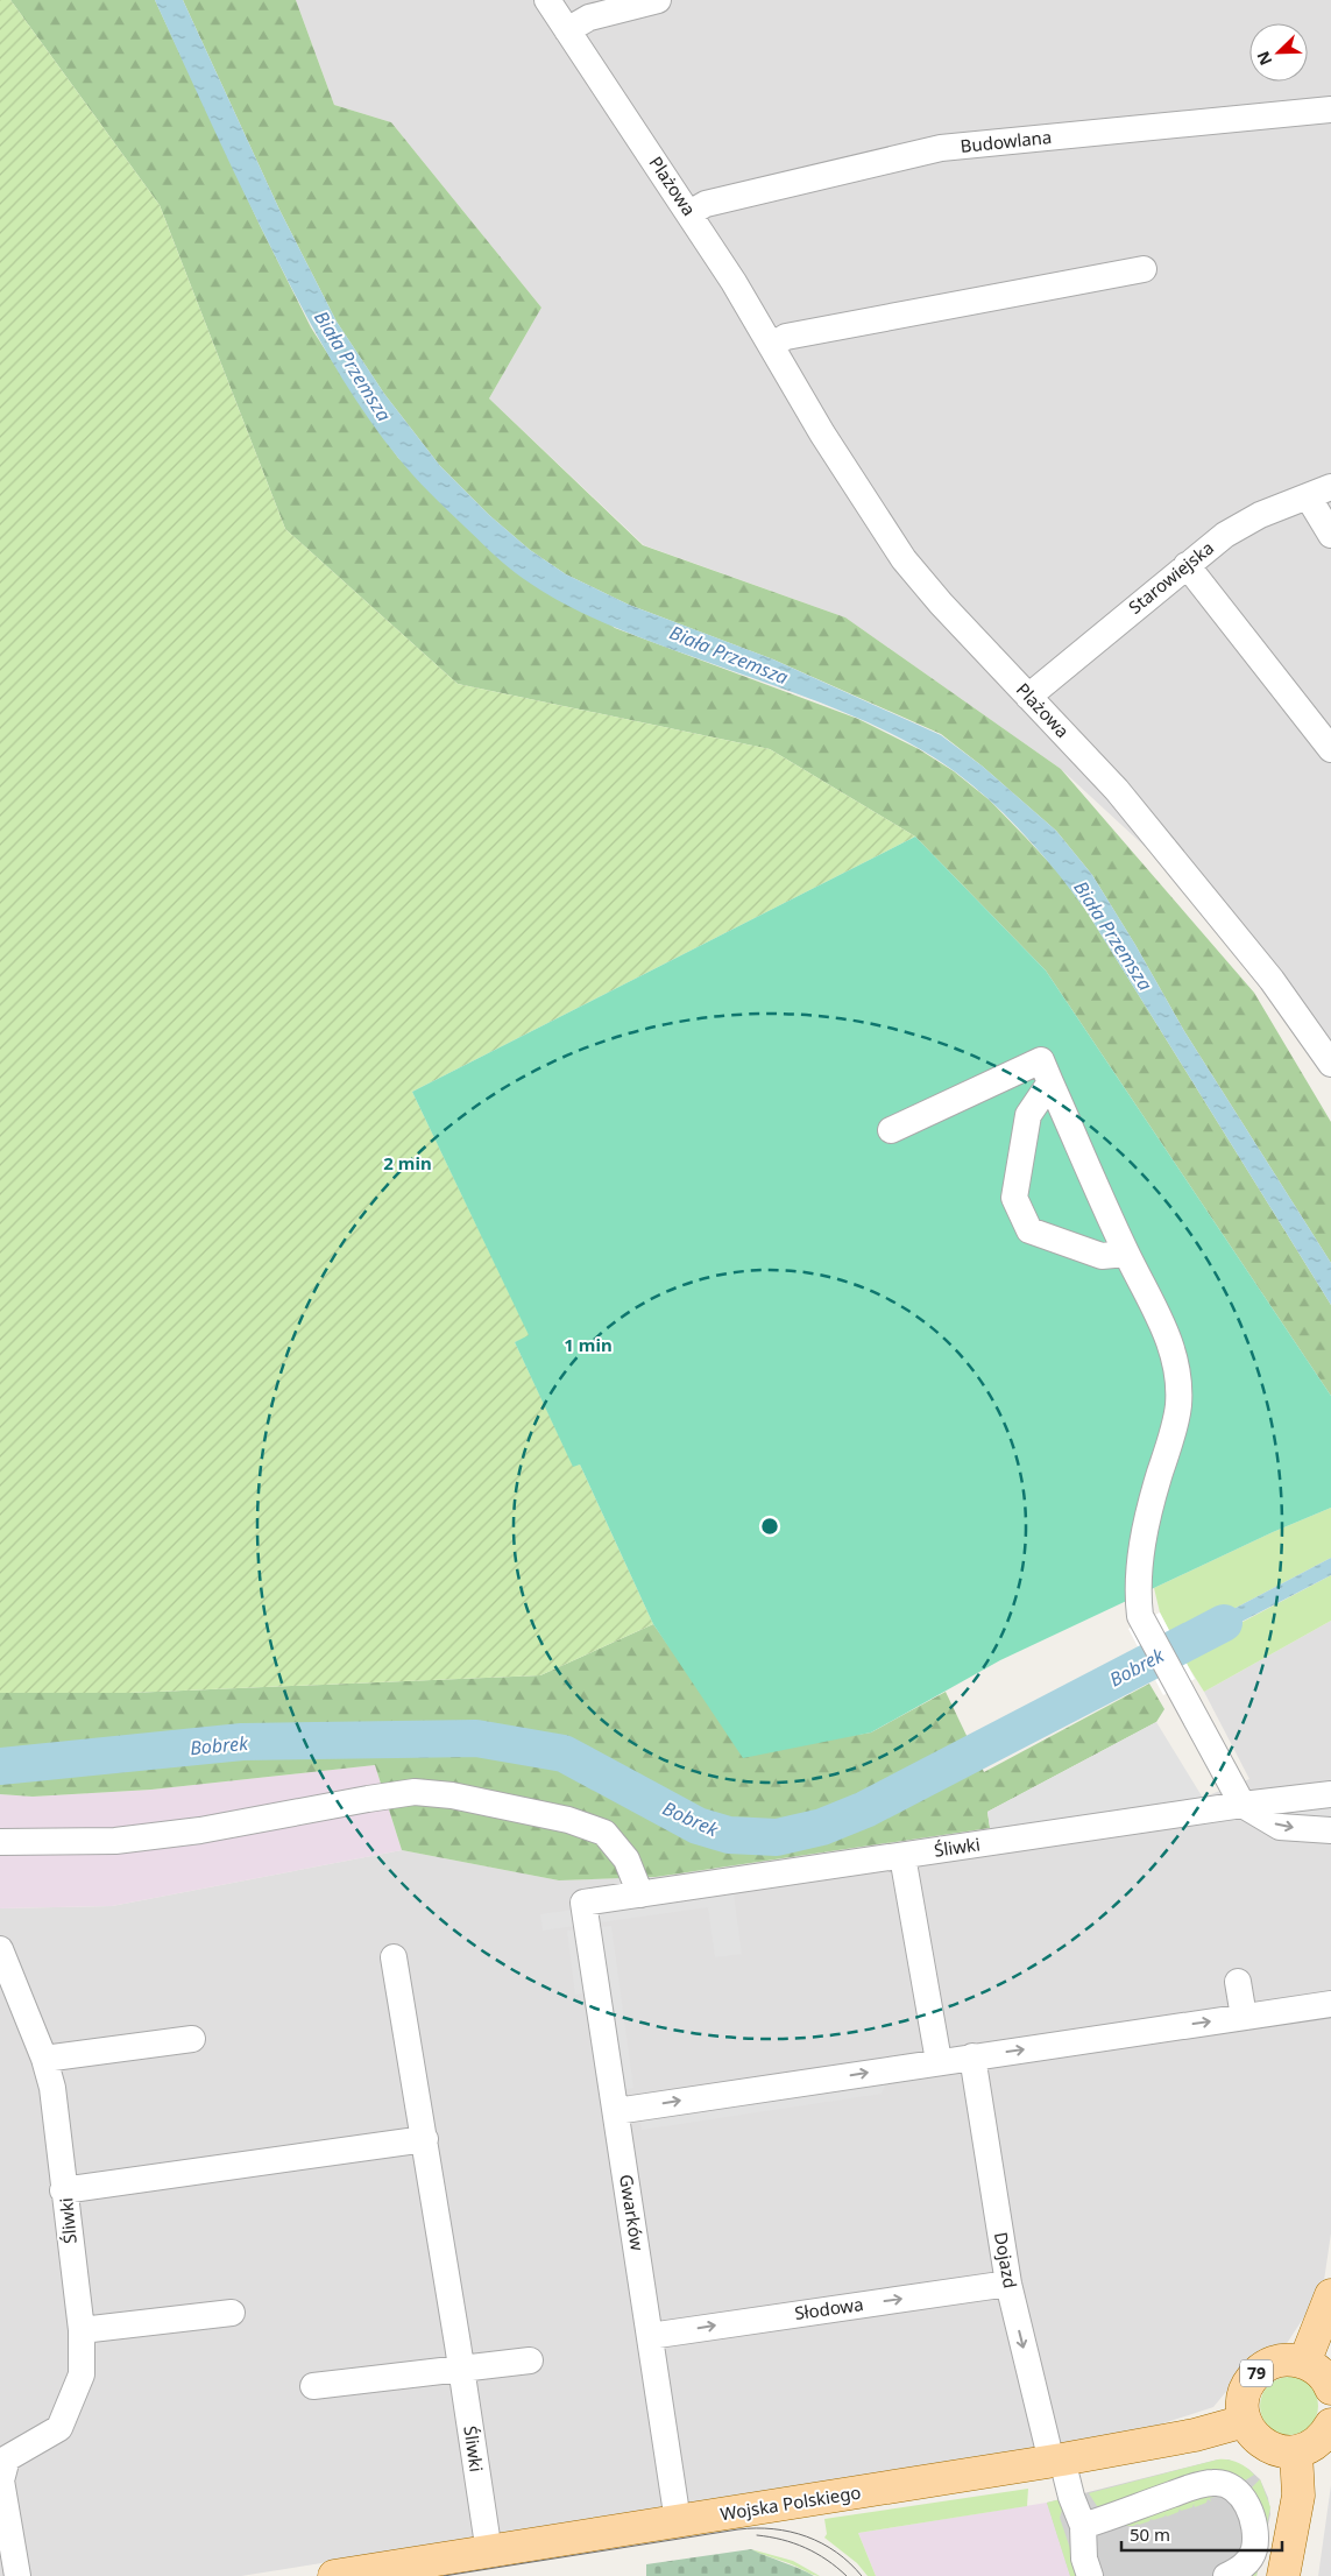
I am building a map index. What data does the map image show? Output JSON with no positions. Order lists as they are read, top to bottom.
{
  "streets": {
    "main road": ["79", "Wojska Polskiego"],
    "street": [
      "Budowlana",
      "Plażowa",
      "Starowiejska",
      "Śliwki",
      "Gwarków",
      "Dojazd",
      "Słodowa"
    ]
  },
  "crossings": [
    ["Budowlana", "Plażowa"],
    ["Plażowa", "Starowiejska"],
    ["Śliwki", "Gwarków"],
    ["Śliwki", "Wojska Polskiego"],
    ["Gwarków", "Słodowa"],
    ["Gwarków", "Wojska Polskiego"],
    ["Dojazd", "Słodowa"],
    ["Dojazd", "Wojska Polskiego"],
    ["79", "Wojska Polskiego"]
  ],
  "water": ["Biała Przemsza", "Bobrek"],
  "scale_bar": "50 m",
  "north": "bottom left",
  "rings": ["2 min", "1 min"]
}
